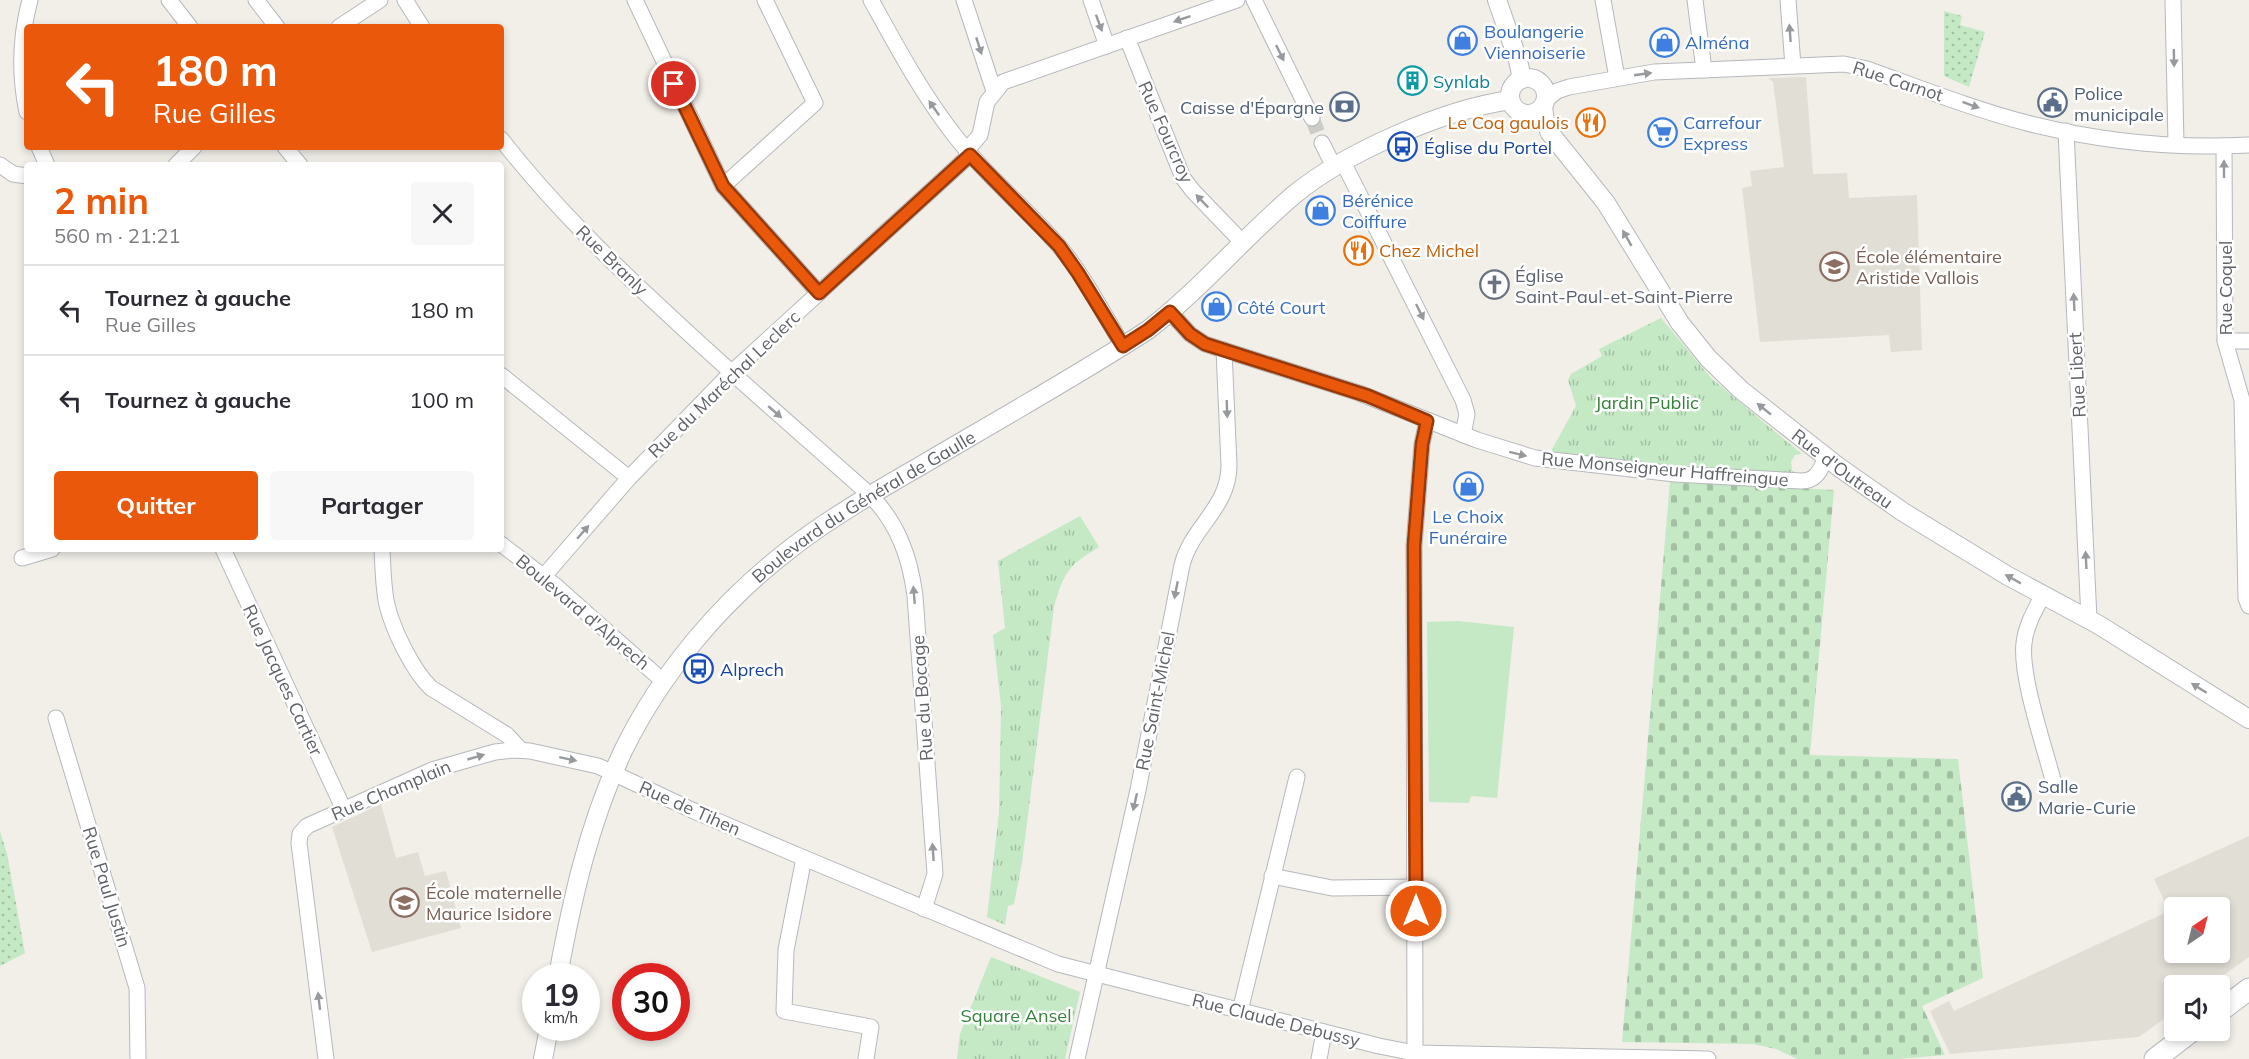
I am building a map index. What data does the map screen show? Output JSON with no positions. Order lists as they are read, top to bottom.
{
  "streets": {
    "street": [
      "Rue Carnot",
      "Rue Fourcroy",
      "Rue Branly",
      "Rue Coquel",
      "Rue Libert",
      "Rue du Maréchal Leclerc",
      "Rue d'Outreau",
      "Rue Monseigneur Haffreingue",
      "Boulevard du Général de Gaulle",
      "Boulevard d'Alprech",
      "Rue Jacques Cartier",
      "Rue du Bocage",
      "Rue Saint-Michel",
      "Rue Champlain",
      "Rue de Tihen",
      "Rue Paul Justin",
      "Rue Claude Debussy"
    ]
  },
  "crossings": [
    ["Rue Carnot", "Rue Coquel"],
    ["Rue Carnot", "Rue Libert"],
    ["Rue Carnot", "Rue d'Outreau"],
    ["Rue Carnot", "Boulevard du Général de Gaulle"],
    ["Rue Fourcroy", "Boulevard du Général de Gaulle"],
    ["Rue Branly", "Rue du Maréchal Leclerc"],
    ["Rue Branly", "Boulevard du Général de Gaulle"],
    ["Rue Branly", "Rue du Bocage"],
    ["Rue Libert", "Rue d'Outreau"],
    ["Rue du Maréchal Leclerc", "Boulevard d'Alprech"],
    ["Rue d'Outreau", "Rue Monseigneur Haffreingue"],
    ["Rue d'Outreau", "Boulevard du Général de Gaulle"],
    ["Rue Monseigneur Haffreingue", "Boulevard du Général de Gaulle"],
    ["Rue Monseigneur Haffreingue", "Rue Saint-Michel"],
    ["Boulevard du Général de Gaulle", "Boulevard d'Alprech"],
    ["Boulevard du Général de Gaulle", "Rue du Bocage"],
    ["Boulevard du Général de Gaulle", "Rue de Tihen"],
    ["Rue Jacques Cartier", "Rue Champlain"],
    ["Rue du Bocage", "Rue de Tihen"],
    ["Rue Saint-Michel", "Rue de Tihen"],
    ["Rue Saint-Michel", "Rue Claude Debussy"],
    ["Rue Champlain", "Rue de Tihen"],
    ["Rue de Tihen", "Rue Claude Debussy"]
  ],
  "one_way": [
    "Rue Carnot",
    "Rue Fourcroy",
    "Rue Branly",
    "Rue Coquel",
    "Rue Libert",
    "Rue d'Outreau",
    "Rue Monseigneur Haffreingue",
    "Rue du Bocage",
    "Rue Saint-Michel"
  ],
  "parks": ["Jardin Public", "Square Ansel"],
  "places": {
    "shop": [
      "Boulangerie Viennoiserie",
      "Alména",
      "Bérénice Coiffure",
      "Côté Court",
      "Le Choix Funéraire"
    ],
    "building": ["Synlab"],
    "public building": ["Police municipale", "Salle Marie-Curie"],
    "bank": ["Caisse d'Épargne"],
    "restaurant": ["Le Coq gaulois", "Chez Michel"],
    "supermarket": ["Carrefour Express"],
    "bus stop": ["Église du Portel", "Alprech"],
    "school or university": ["École élémentaire Aristide Vallois", "École maternelle Maurice Isidore"],
    "church": ["Église Saint-Paul-et-Saint-Pierre"]
  },
  "north": "top right",
  "page": {
    "turn": ["180 m", "Rue Gilles"],
    "heading": ["2 min", "560 m · 21:21"],
    "list": [
      {
        "name": "Tournez à gauche",
        "note": "Rue Gilles",
        "value": "180 m"
      },
      {
        "name": "Tournez à gauche",
        "value": "100 m"
      }
    ],
    "buttons": ["Quitter", "Partager"],
    "speed": "19 km/h",
    "limit": "30"
  }
}
